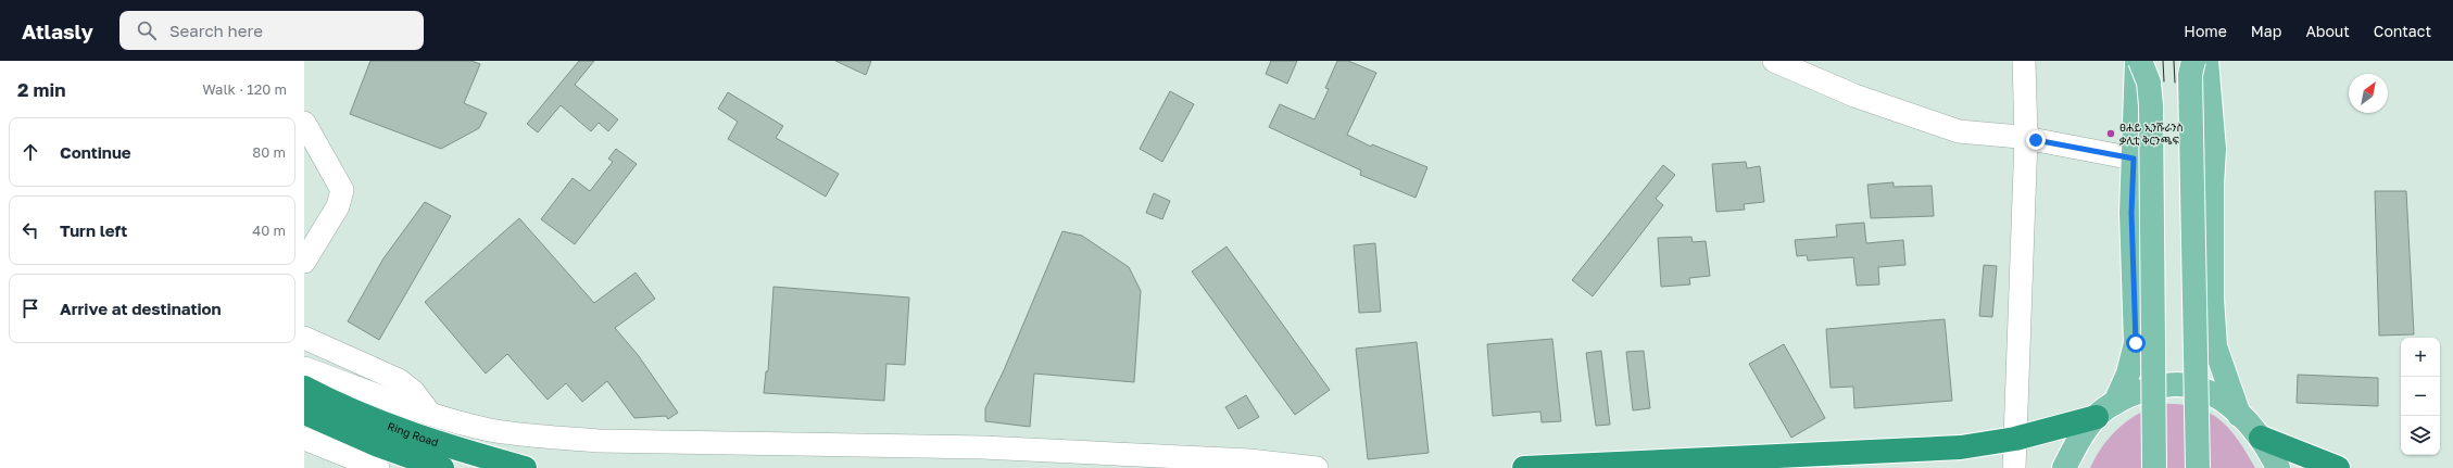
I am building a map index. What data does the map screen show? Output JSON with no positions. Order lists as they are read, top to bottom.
{
  "streets": {
    "highway": ["Ring Road"]
  },
  "places": ["ፀሐይ ኢንሹራንስ ቃሊቲ ቅርንጫፍ"],
  "north": "top right",
  "page": {
    "header": "Atlasly",
    "search": "Search here",
    "nav": [
      "Home",
      "Map",
      "About",
      "Contact"
    ],
    "heading": ["2 min", "Walk · 120 m"],
    "list": [
      ["Continue", "80 m"],
      ["Turn left", "40 m"],
      "Arrive at destination"
    ],
    "map_buttons": ["+", "−"]
  }
}
